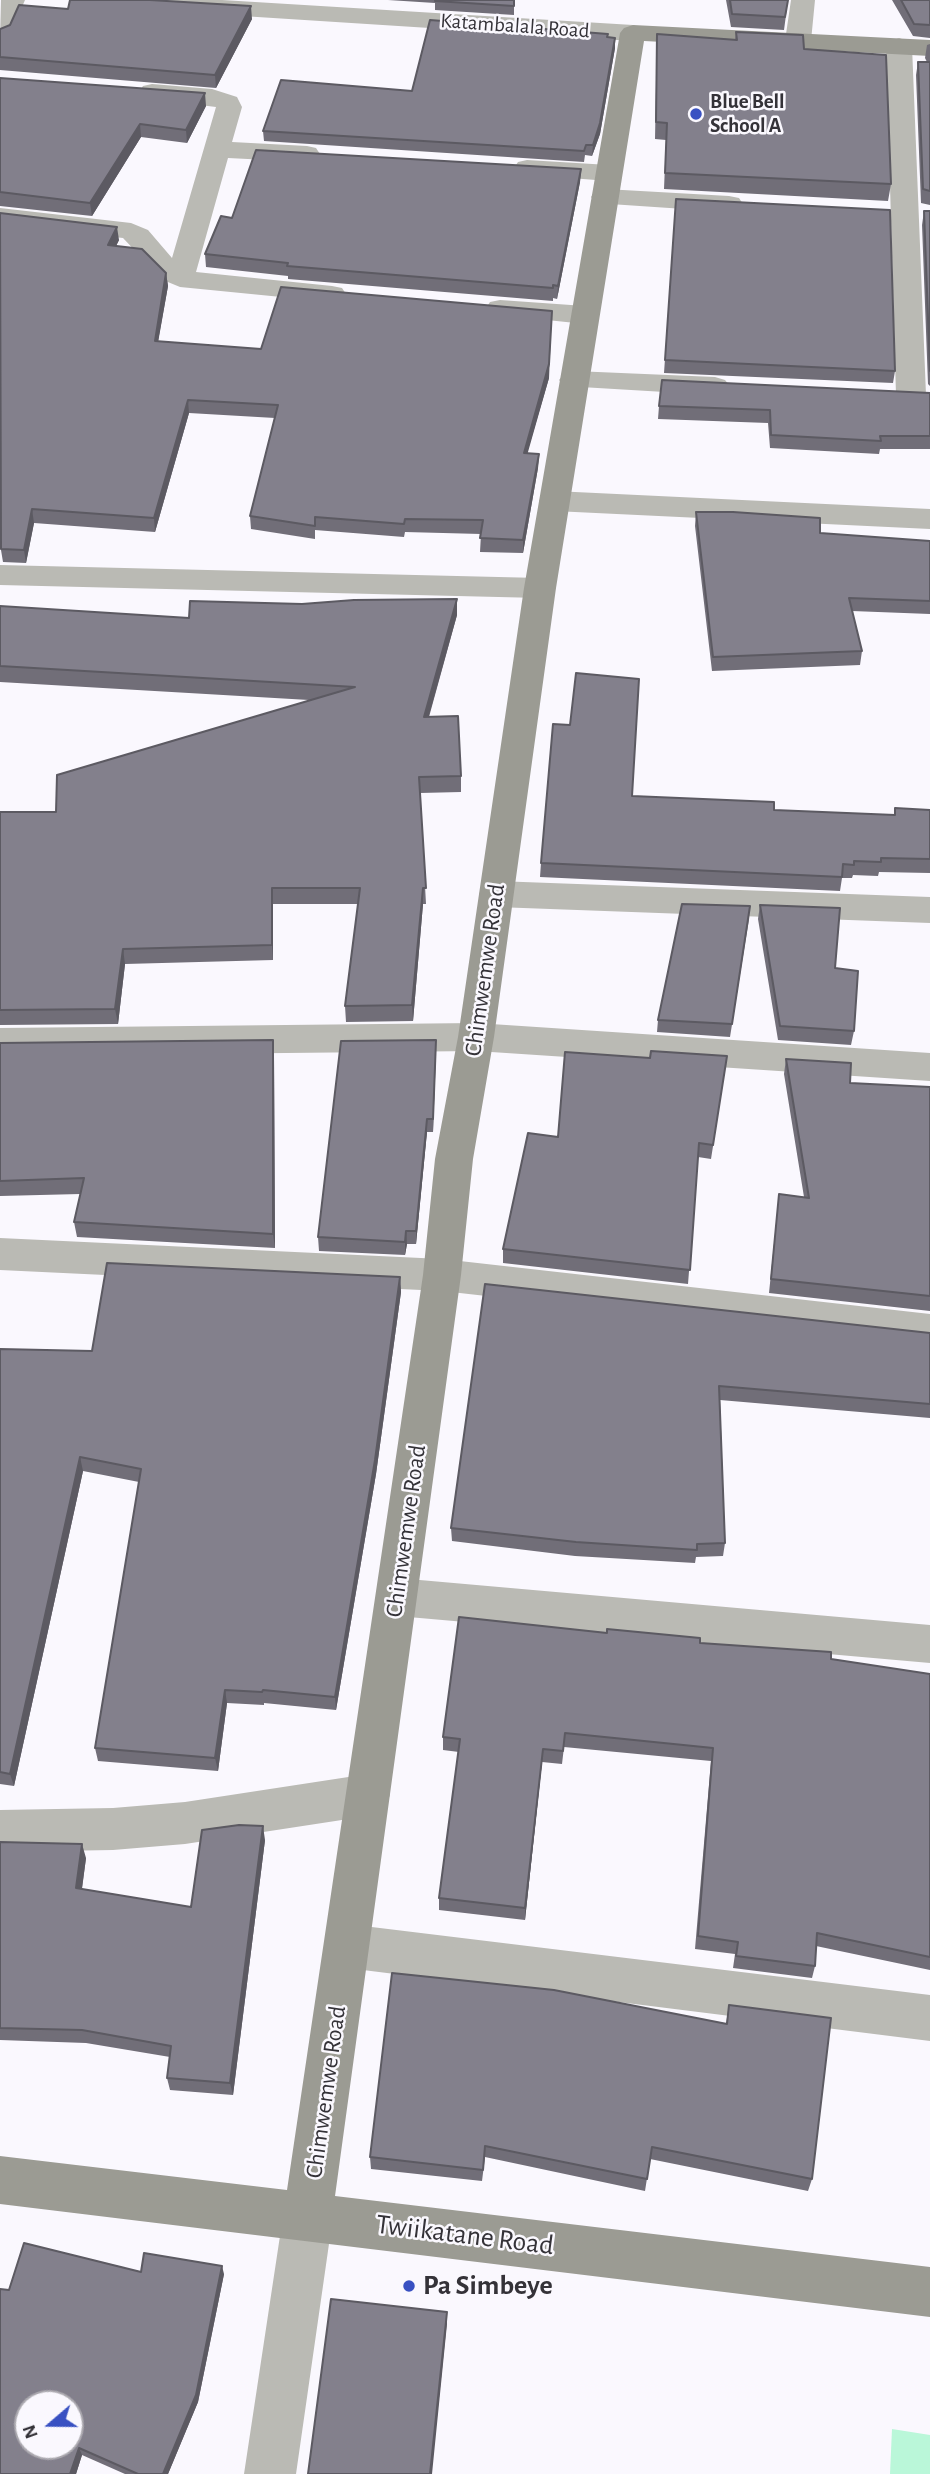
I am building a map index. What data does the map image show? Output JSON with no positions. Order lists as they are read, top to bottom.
{
  "streets": {
    "main road": ["Katambalala Road", "Chimwemwe Road", "Twiikatane Road"]
  },
  "crossings": [
    ["Katambalala Road", "Chimwemwe Road"],
    ["Chimwemwe Road", "Twiikatane Road"]
  ],
  "places": ["Blue Bell School A", "Pa Simbeye"],
  "north": "left"
}
